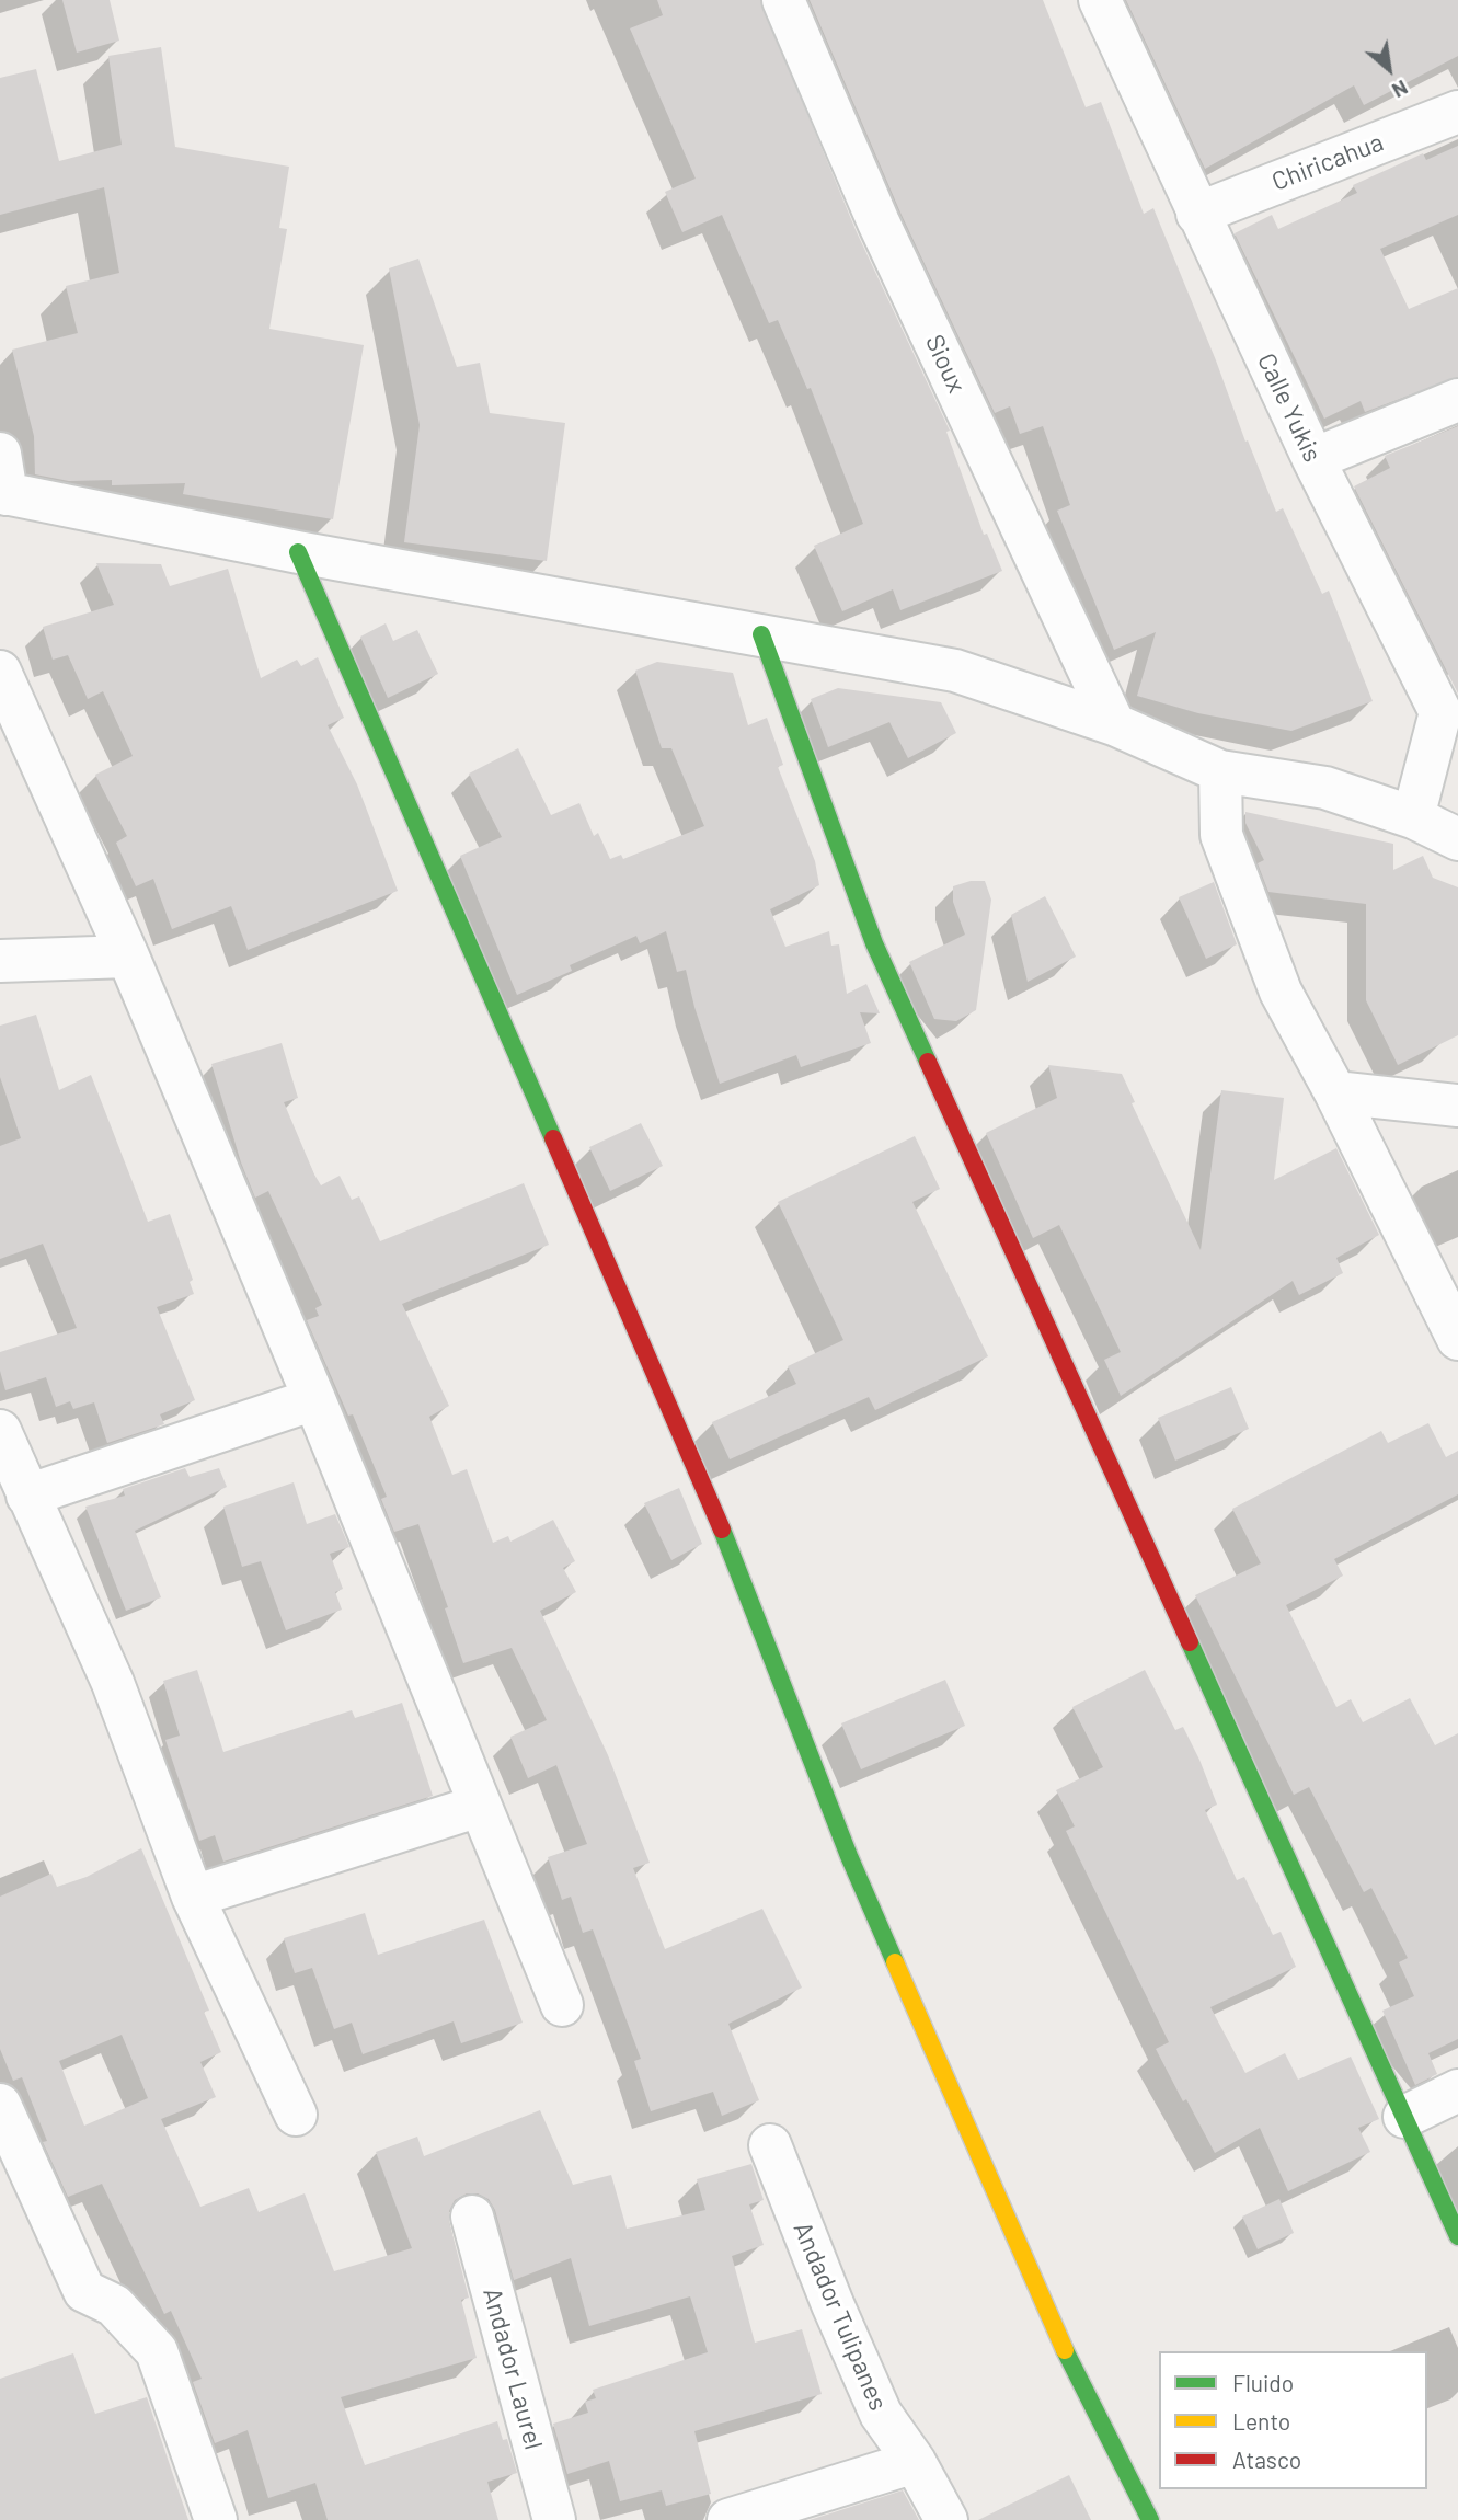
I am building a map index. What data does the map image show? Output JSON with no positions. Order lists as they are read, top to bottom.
{
  "streets": {
    "street": [
      "Chiricahua",
      "Sioux",
      "Calle Yukis",
      "Andador Tulipanes",
      "Andador Laurel"
    ]
  },
  "crossings": [
    ["Chiricahua", "Calle Yukis"]
  ],
  "legend": ["Fluido", "Lento", "Atasco"],
  "north": "bottom right"
}
